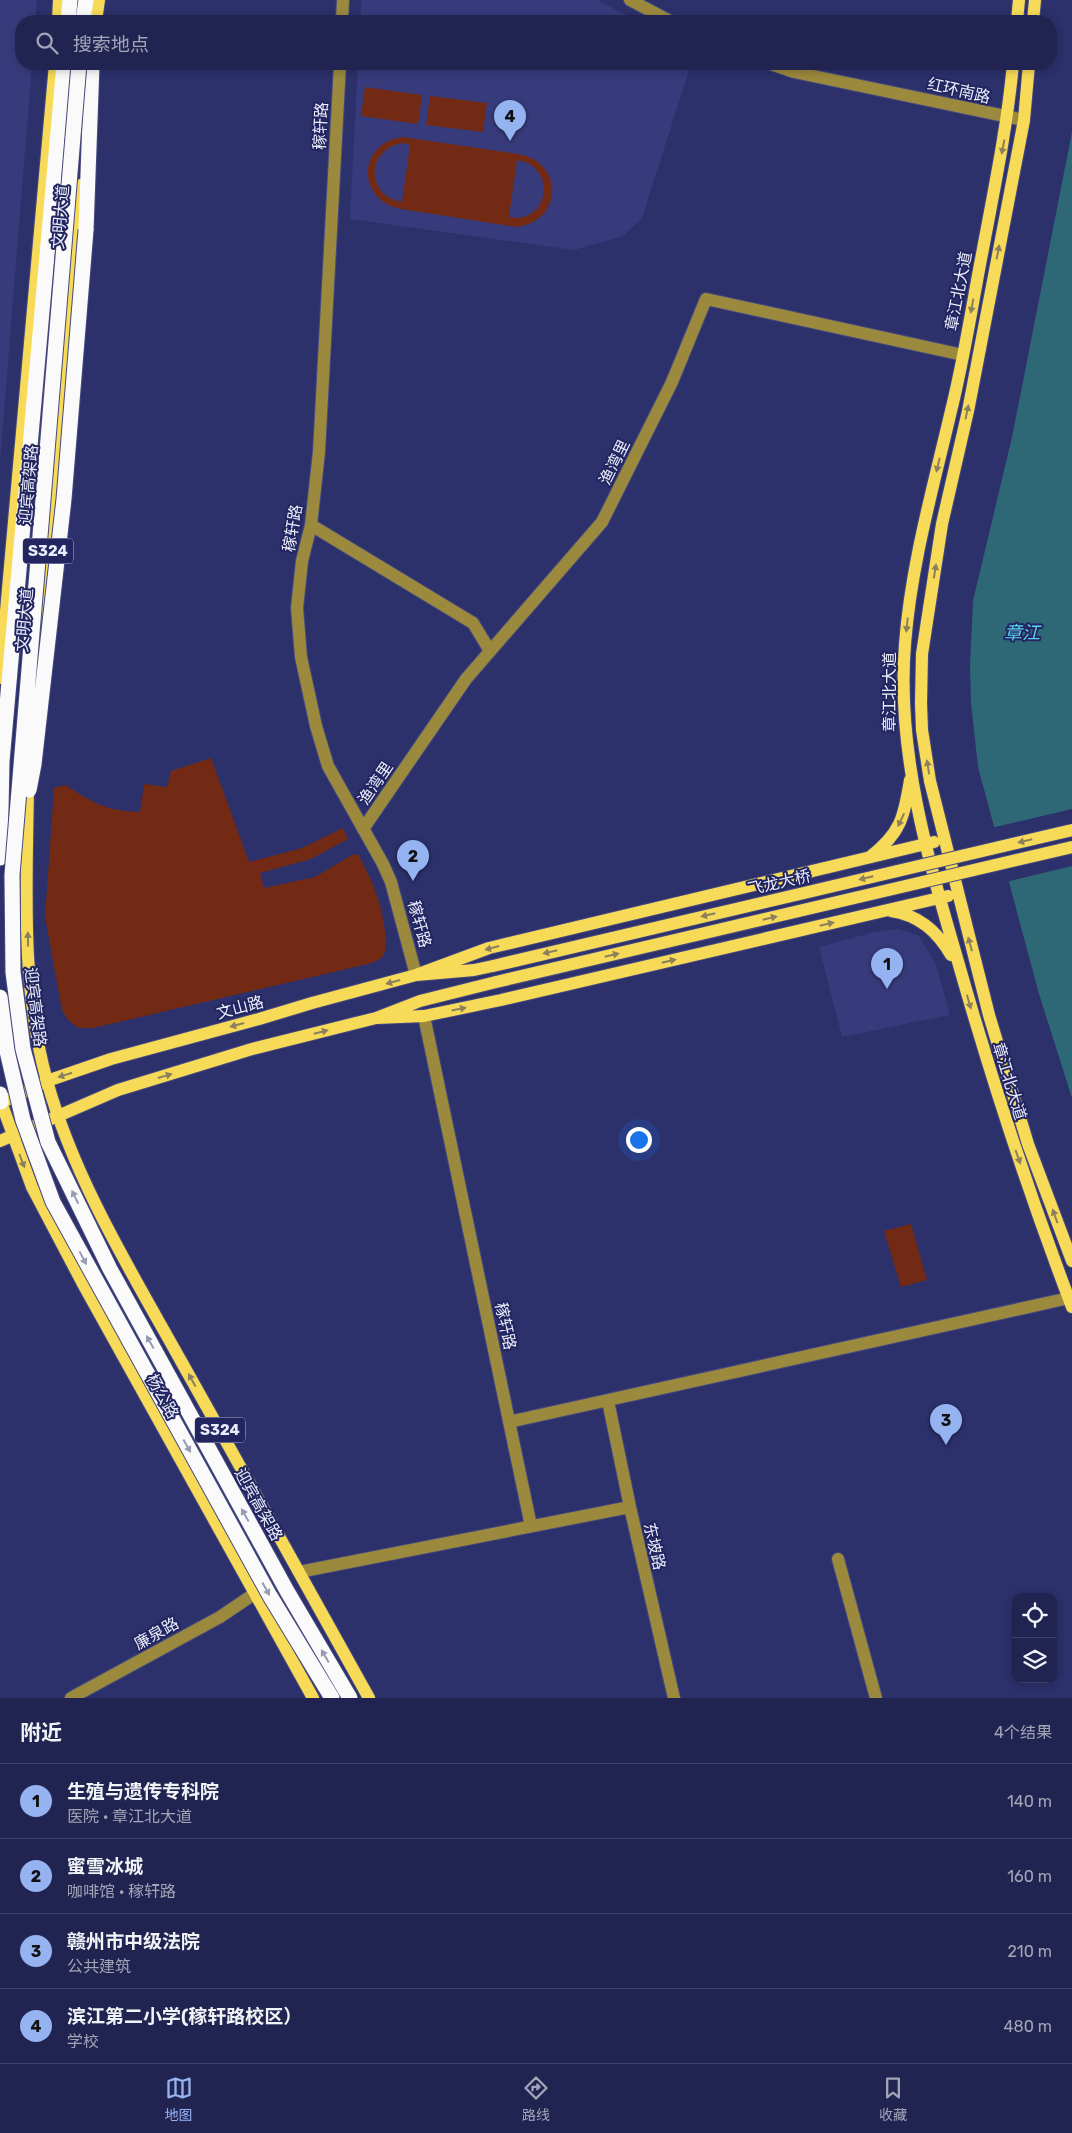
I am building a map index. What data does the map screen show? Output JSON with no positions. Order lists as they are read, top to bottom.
{
  "streets": {
    "highway": ["迎宾高架路"],
    "main road": [
      "文明大道",
      "章江北大道",
      "S324",
      "飞龙大桥",
      "文山路",
      "杨公路"
    ],
    "street": [
      "红环南路",
      "稼轩路",
      "渔湾里",
      "东坡路",
      "廉泉路"
    ]
  },
  "crossings": [
    ["红环南路", "章江北大道"],
    ["稼轩路", "渔湾里"],
    ["稼轩路", "文山路"],
    ["文明大道", "文山路"],
    ["文明大道", "杨公路"],
    ["章江北大道", "渔湾里"],
    ["飞龙大桥", "文山路"],
    ["文山路", "杨公路"],
    ["杨公路", "廉泉路"]
  ],
  "water": ["章江"],
  "page": {
    "search": "搜索地点",
    "pins": [
      "4",
      "2",
      "1",
      "3"
    ],
    "heading": ["附近", "4个结果"],
    "list": [
      {
        "mark": "1",
        "name": "生殖与遗传专科院",
        "note": "医院 · 章江北大道",
        "value": "140 m"
      },
      {
        "mark": "2",
        "name": "蜜雪冰城",
        "note": "咖啡馆 · 稼轩路",
        "value": "160 m"
      },
      {
        "mark": "3",
        "name": "赣州市中级法院",
        "note": "公共建筑",
        "value": "210 m"
      },
      {
        "mark": "4",
        "name": "滨江第二小学(稼轩路校区）",
        "note": "学校",
        "value": "480 m"
      }
    ],
    "nav": ["地图", "路线", "收藏"]
  }
}
